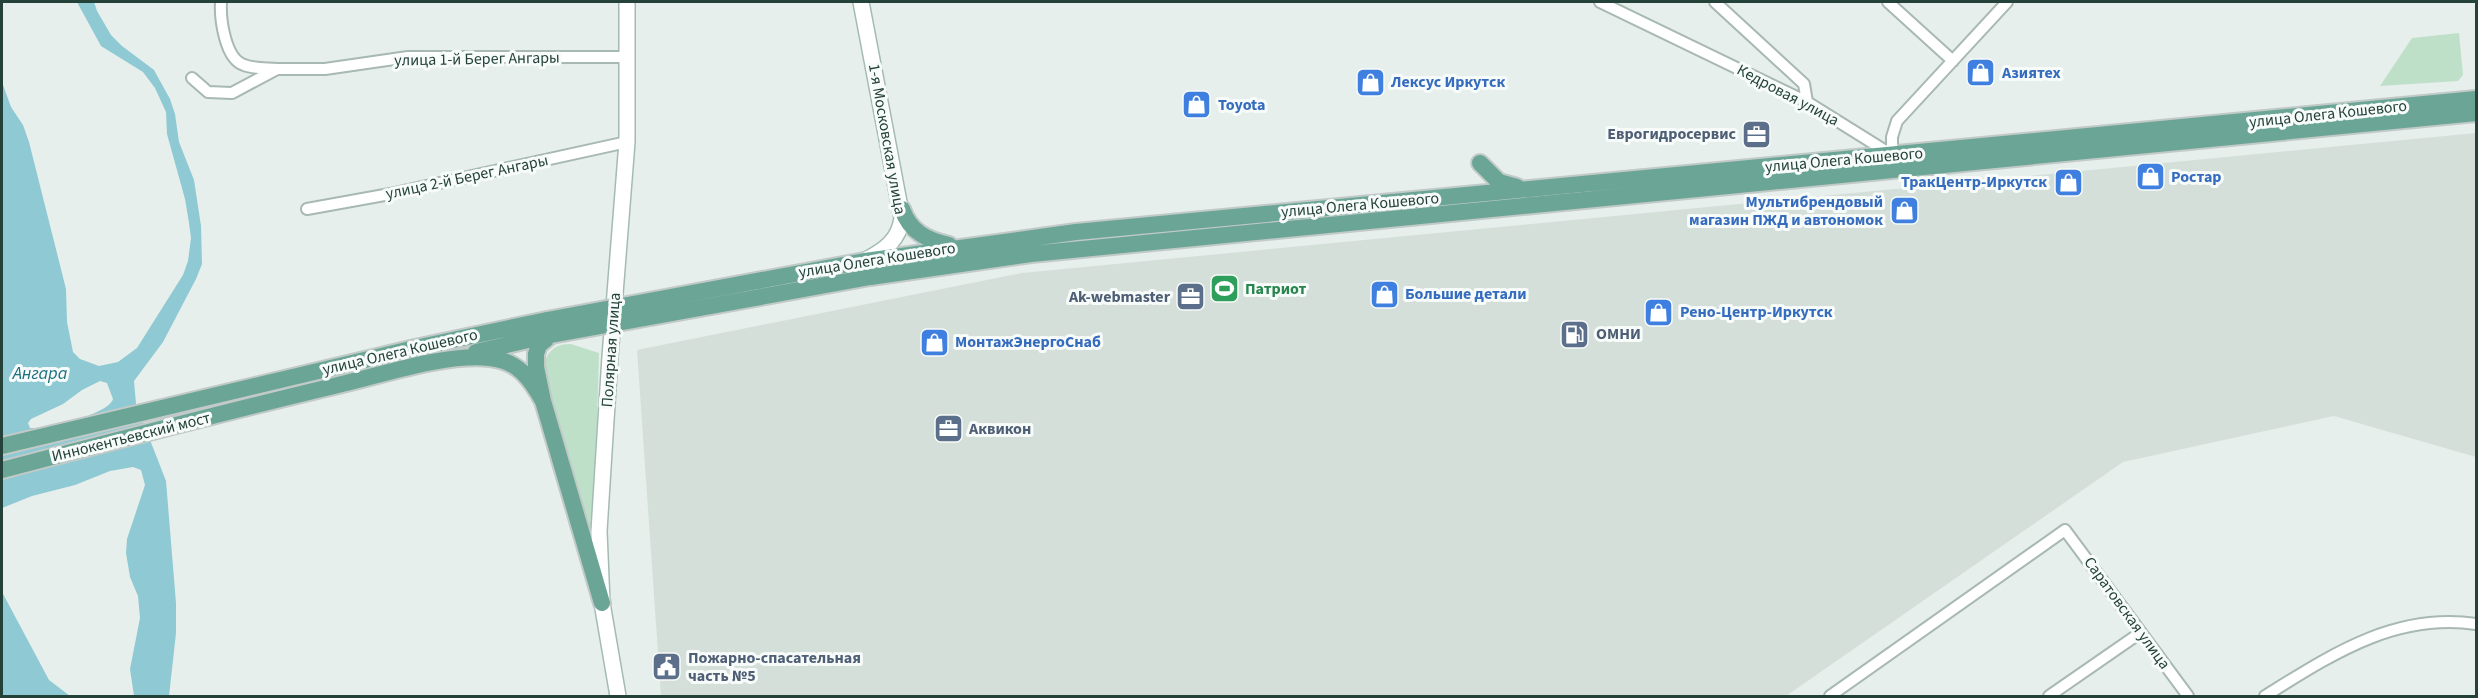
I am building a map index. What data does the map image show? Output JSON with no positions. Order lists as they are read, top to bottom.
{
  "streets": {
    "main road": [
      "улица Олега Кошевого",
      "1-я Московская улица",
      "Полярная улица",
      "Иннокентьевский мост"
    ],
    "street": [
      "улица 1-й Берег Ангары",
      "Кедровая улица",
      "улица 2-й Берег Ангары",
      "Саратовская улица"
    ]
  },
  "crossings": [
    ["улица 1-й Берег Ангары", "Полярная улица"],
    ["Кедровая улица", "улица Олега Кошевого"],
    ["улица Олега Кошевого", "1-я Московская улица"],
    ["улица Олега Кошевого", "Иннокентьевский мост"],
    ["улица 2-й Берег Ангары", "Полярная улица"]
  ],
  "water": ["Ангара"],
  "places": {
    "shop": [
      "Азиятех",
      "Лексус Иркутск",
      "Toyota",
      "Ростар",
      "ТракЦентр-Иркутск",
      "Мультибрендовый магазин ПЖД и автономок",
      "Большие детали",
      "Рено-Центр-Иркутск",
      "МонтажЭнергоСнаб"
    ],
    "office": ["Еврогидросервис", "Ak-webmaster", "Аквикон"],
    "sports": ["Патриот"],
    "fuel station": ["ОМНИ"],
    "public building": ["Пожарно-спасательная часть №5"]
  }
}
